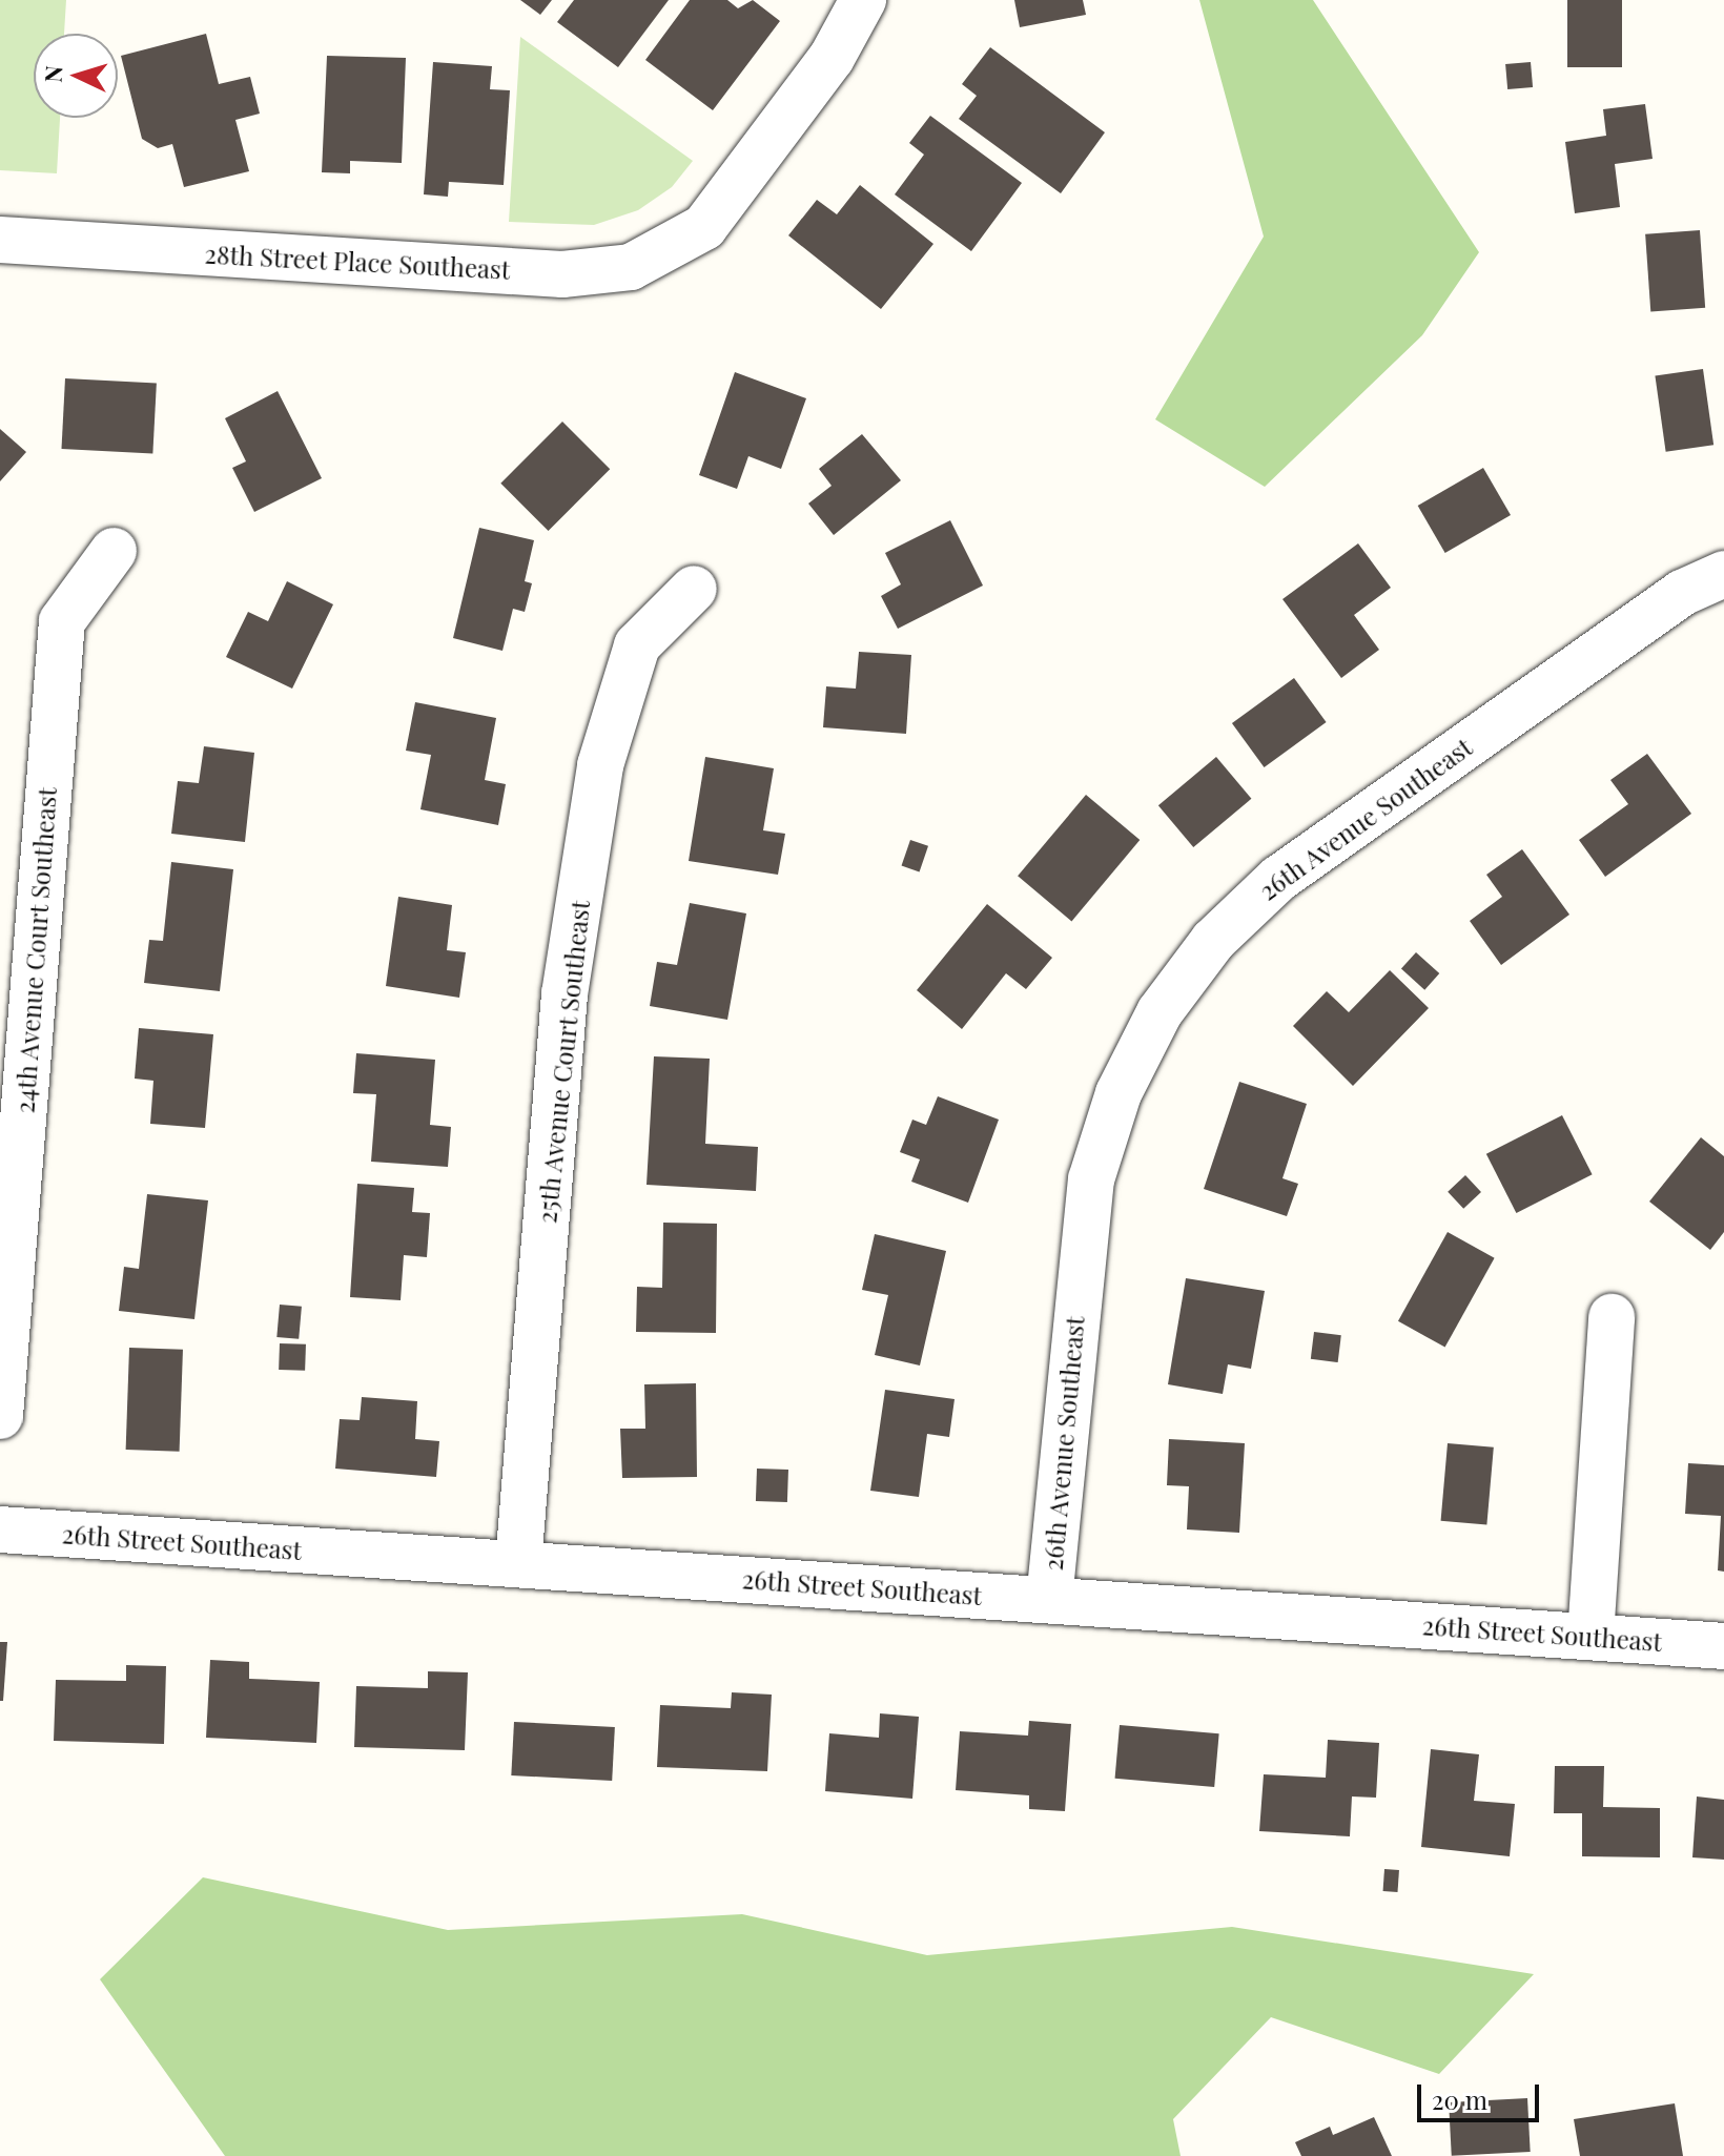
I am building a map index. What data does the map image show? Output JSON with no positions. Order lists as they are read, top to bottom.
{
  "streets": {
    "street": [
      "28th Street Place Southeast",
      "26th Avenue Southeast",
      "24th Avenue Court Southeast",
      "25th Avenue Court Southeast",
      "26th Street Southeast"
    ]
  },
  "crossings": [
    ["26th Avenue Southeast", "26th Street Southeast"],
    ["25th Avenue Court Southeast", "26th Street Southeast"]
  ],
  "scale_bar": "20 m",
  "north": "left"
}
